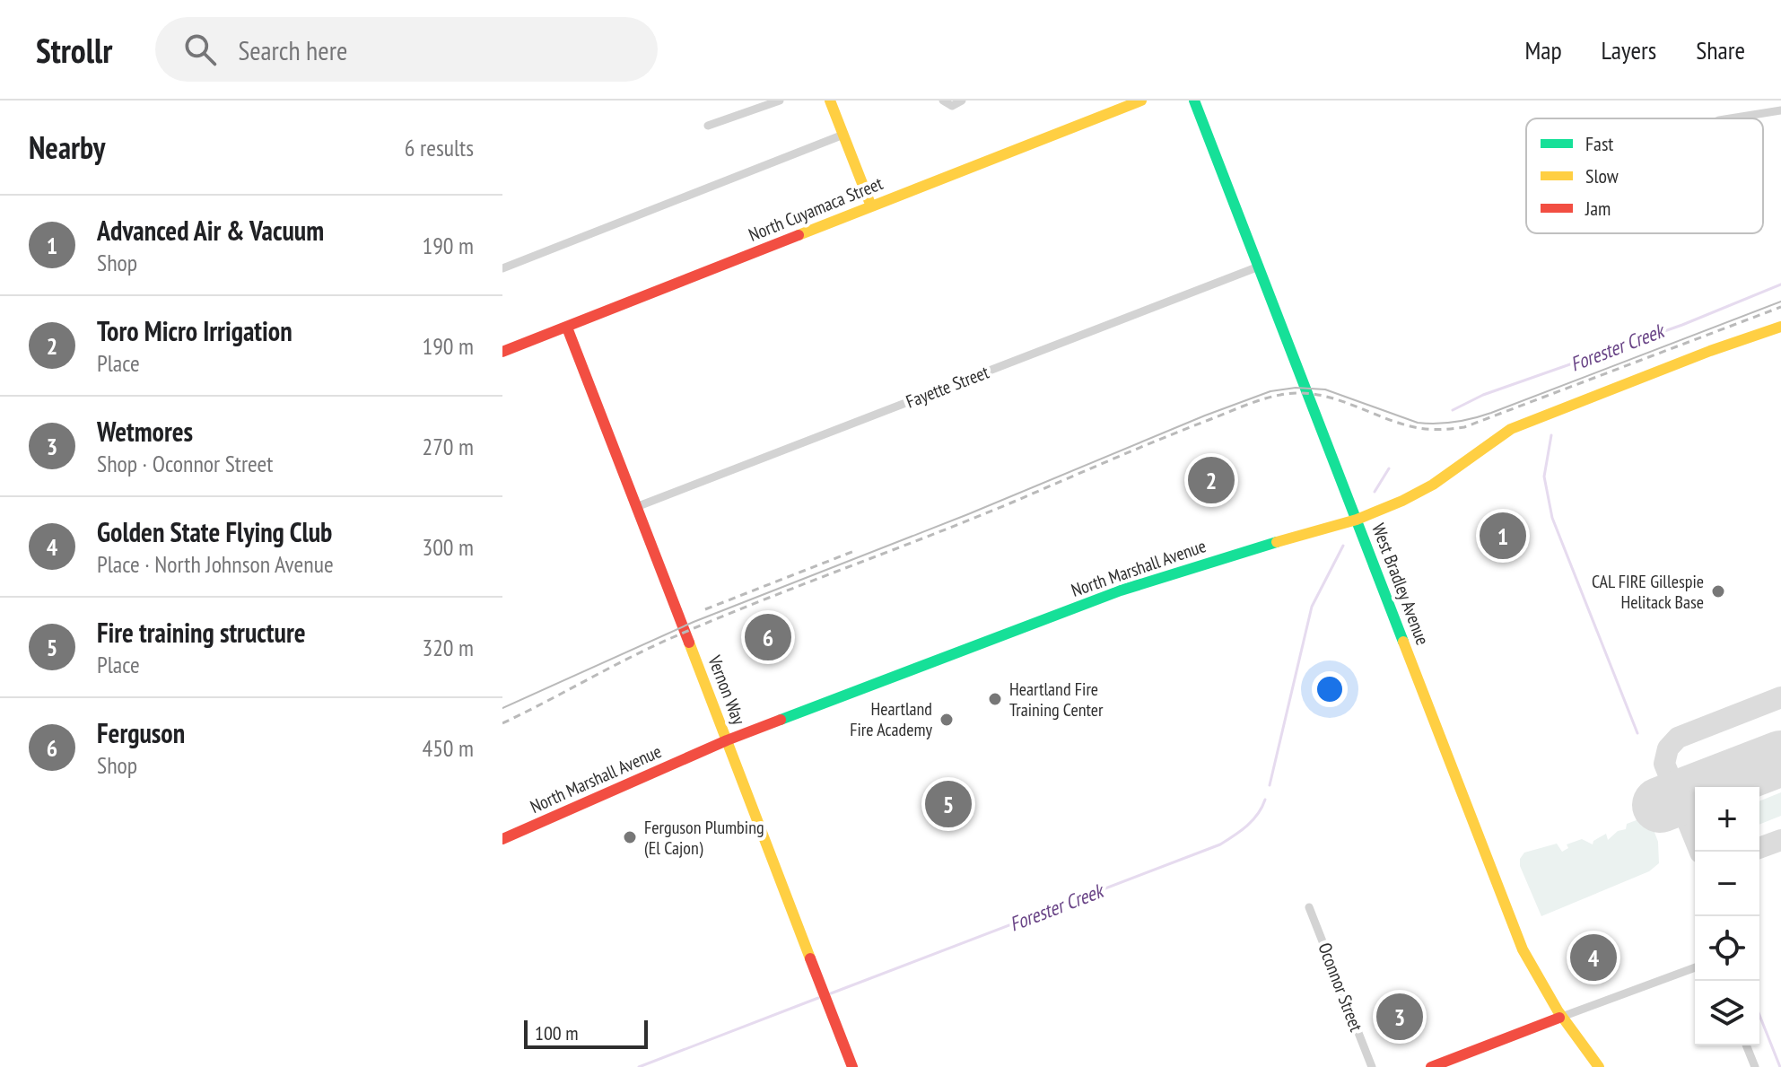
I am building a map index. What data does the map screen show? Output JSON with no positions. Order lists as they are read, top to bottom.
{
  "streets": {
    "main road": [
      "North Cuyamaca Street",
      "North Marshall Avenue",
      "West Bradley Avenue",
      "Vernon Way"
    ],
    "street": ["Fayette Street", "Oconnor Street"]
  },
  "crossings": [
    ["North Cuyamaca Street", "Vernon Way"],
    ["Fayette Street", "West Bradley Avenue"],
    ["Fayette Street", "Vernon Way"],
    ["North Marshall Avenue", "West Bradley Avenue"],
    ["North Marshall Avenue", "Vernon Way"]
  ],
  "water": ["Forester Creek"],
  "places": [
    "CAL FIRE Gillespie Helitack Base",
    "Heartland Fire Training Center",
    "Heartland Fire Academy",
    "Ferguson Plumbing (El Cajon)"
  ],
  "legend": ["Fast", "Slow", "Jam"],
  "scale_bar": "100 m",
  "page": {
    "header": "Strollr",
    "search": "Search here",
    "nav": ["Map", "Layers", "Share"],
    "heading": ["Nearby", "6 results"],
    "list": [
      {
        "mark": "1",
        "name": "Advanced Air & Vacuum",
        "note": "Shop",
        "value": "190 m"
      },
      {
        "mark": "2",
        "name": "Toro Micro Irrigation",
        "note": "Place",
        "value": "190 m"
      },
      {
        "mark": "3",
        "name": "Wetmores",
        "note": "Shop · Oconnor Street",
        "value": "270 m"
      },
      {
        "mark": "4",
        "name": "Golden State Flying Club",
        "note": "Place · North Johnson Avenue",
        "value": "300 m"
      },
      {
        "mark": "5",
        "name": "Fire training structure",
        "note": "Place",
        "value": "320 m"
      },
      {
        "mark": "6",
        "name": "Ferguson",
        "note": "Shop",
        "value": "450 m"
      }
    ],
    "pins": [
      "2",
      "1",
      "6",
      "5",
      "4",
      "3"
    ],
    "map_buttons": ["+", "−"],
    "scale": "100 m"
  }
}
